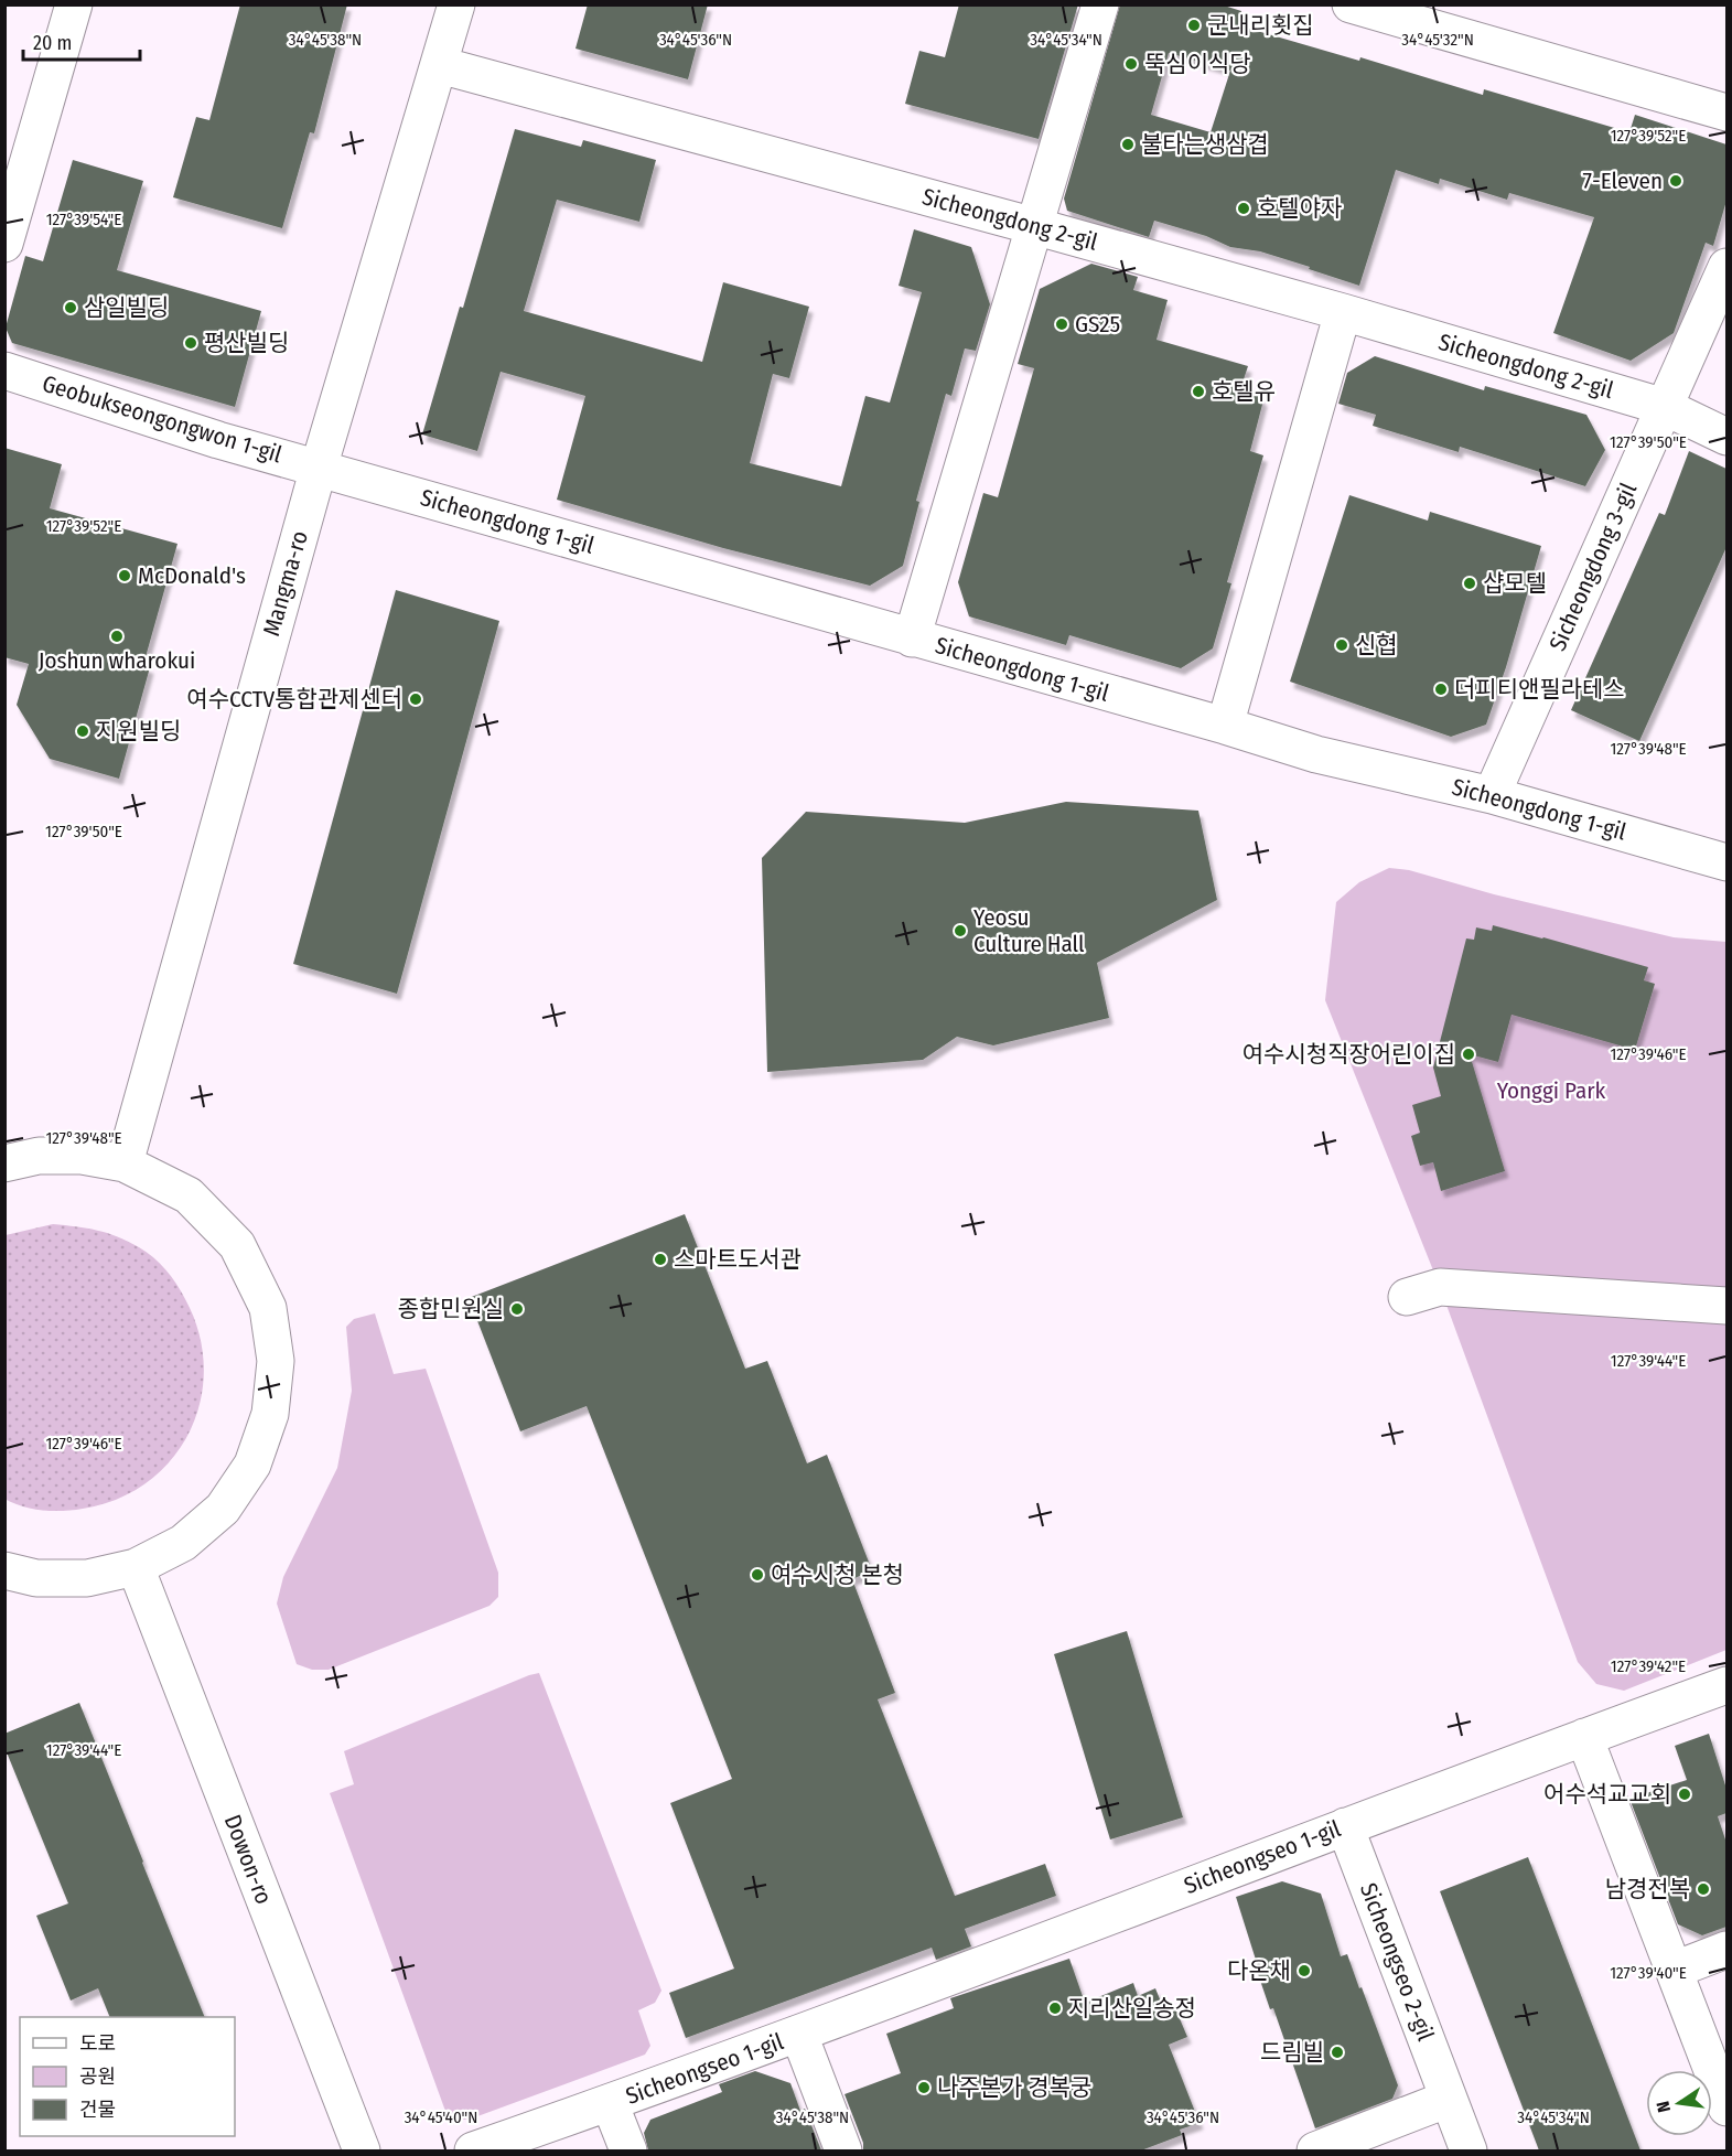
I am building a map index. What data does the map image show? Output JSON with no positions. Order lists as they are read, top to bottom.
{
  "streets": {
    "street": [
      "Sicheongdong 2-gil",
      "Geobukseongongwon 1-gil",
      "Sicheongdong 1-gil",
      "Sicheongdong 3-gil",
      "Mangma-ro",
      "Sicheongseo 1-gil",
      "Dowon-ro",
      "Sicheongseo 2-gil"
    ]
  },
  "crossings": [
    ["Sicheongdong 2-gil", "Sicheongdong 3-gil"],
    ["Sicheongdong 2-gil", "Mangma-ro"],
    ["Geobukseongongwon 1-gil", "Sicheongdong 1-gil"],
    ["Geobukseongongwon 1-gil", "Mangma-ro"],
    ["Sicheongdong 1-gil", "Sicheongdong 3-gil"],
    ["Sicheongdong 1-gil", "Mangma-ro"],
    ["Sicheongseo 1-gil", "Sicheongseo 2-gil"]
  ],
  "parks": ["Yonggi Park"],
  "places": [
    "군내리횟집",
    "뚝심이식당",
    "불타는생삼겹",
    "7-Eleven",
    "호텔야자",
    "삼일빌딩",
    "GS25",
    "평산빌딩",
    "호텔유",
    "McDonald's",
    "샵모텔",
    "Joshun wharokui",
    "신협",
    "더피티앤필라테스",
    "여수CCTV통합관제센터",
    "지원빌딩",
    "Yeosu Culture Hall",
    "여수시청직장어린이집",
    "스마트도서관",
    "종합민원실",
    "여수시청 본청",
    "어수석교교회",
    "남경전복",
    "다온채",
    "지리산일송정",
    "드림빌",
    "나주본가 경복궁"
  ],
  "legend": ["도로", "공원", "건물"],
  "scale_bar": "20 m",
  "north": "left",
  "coordinates": [
    "34°45'38\"N",
    "34°45'36\"N",
    "34°45'34\"N",
    "34°45'32\"N",
    "127°39'52\"E",
    "127°39'54\"E",
    "127°39'50\"E",
    "127°39'48\"E",
    "127°39'46\"E",
    "127°39'44\"E",
    "127°39'42\"E",
    "127°39'40\"E",
    "34°45'40\"N"
  ]
}
